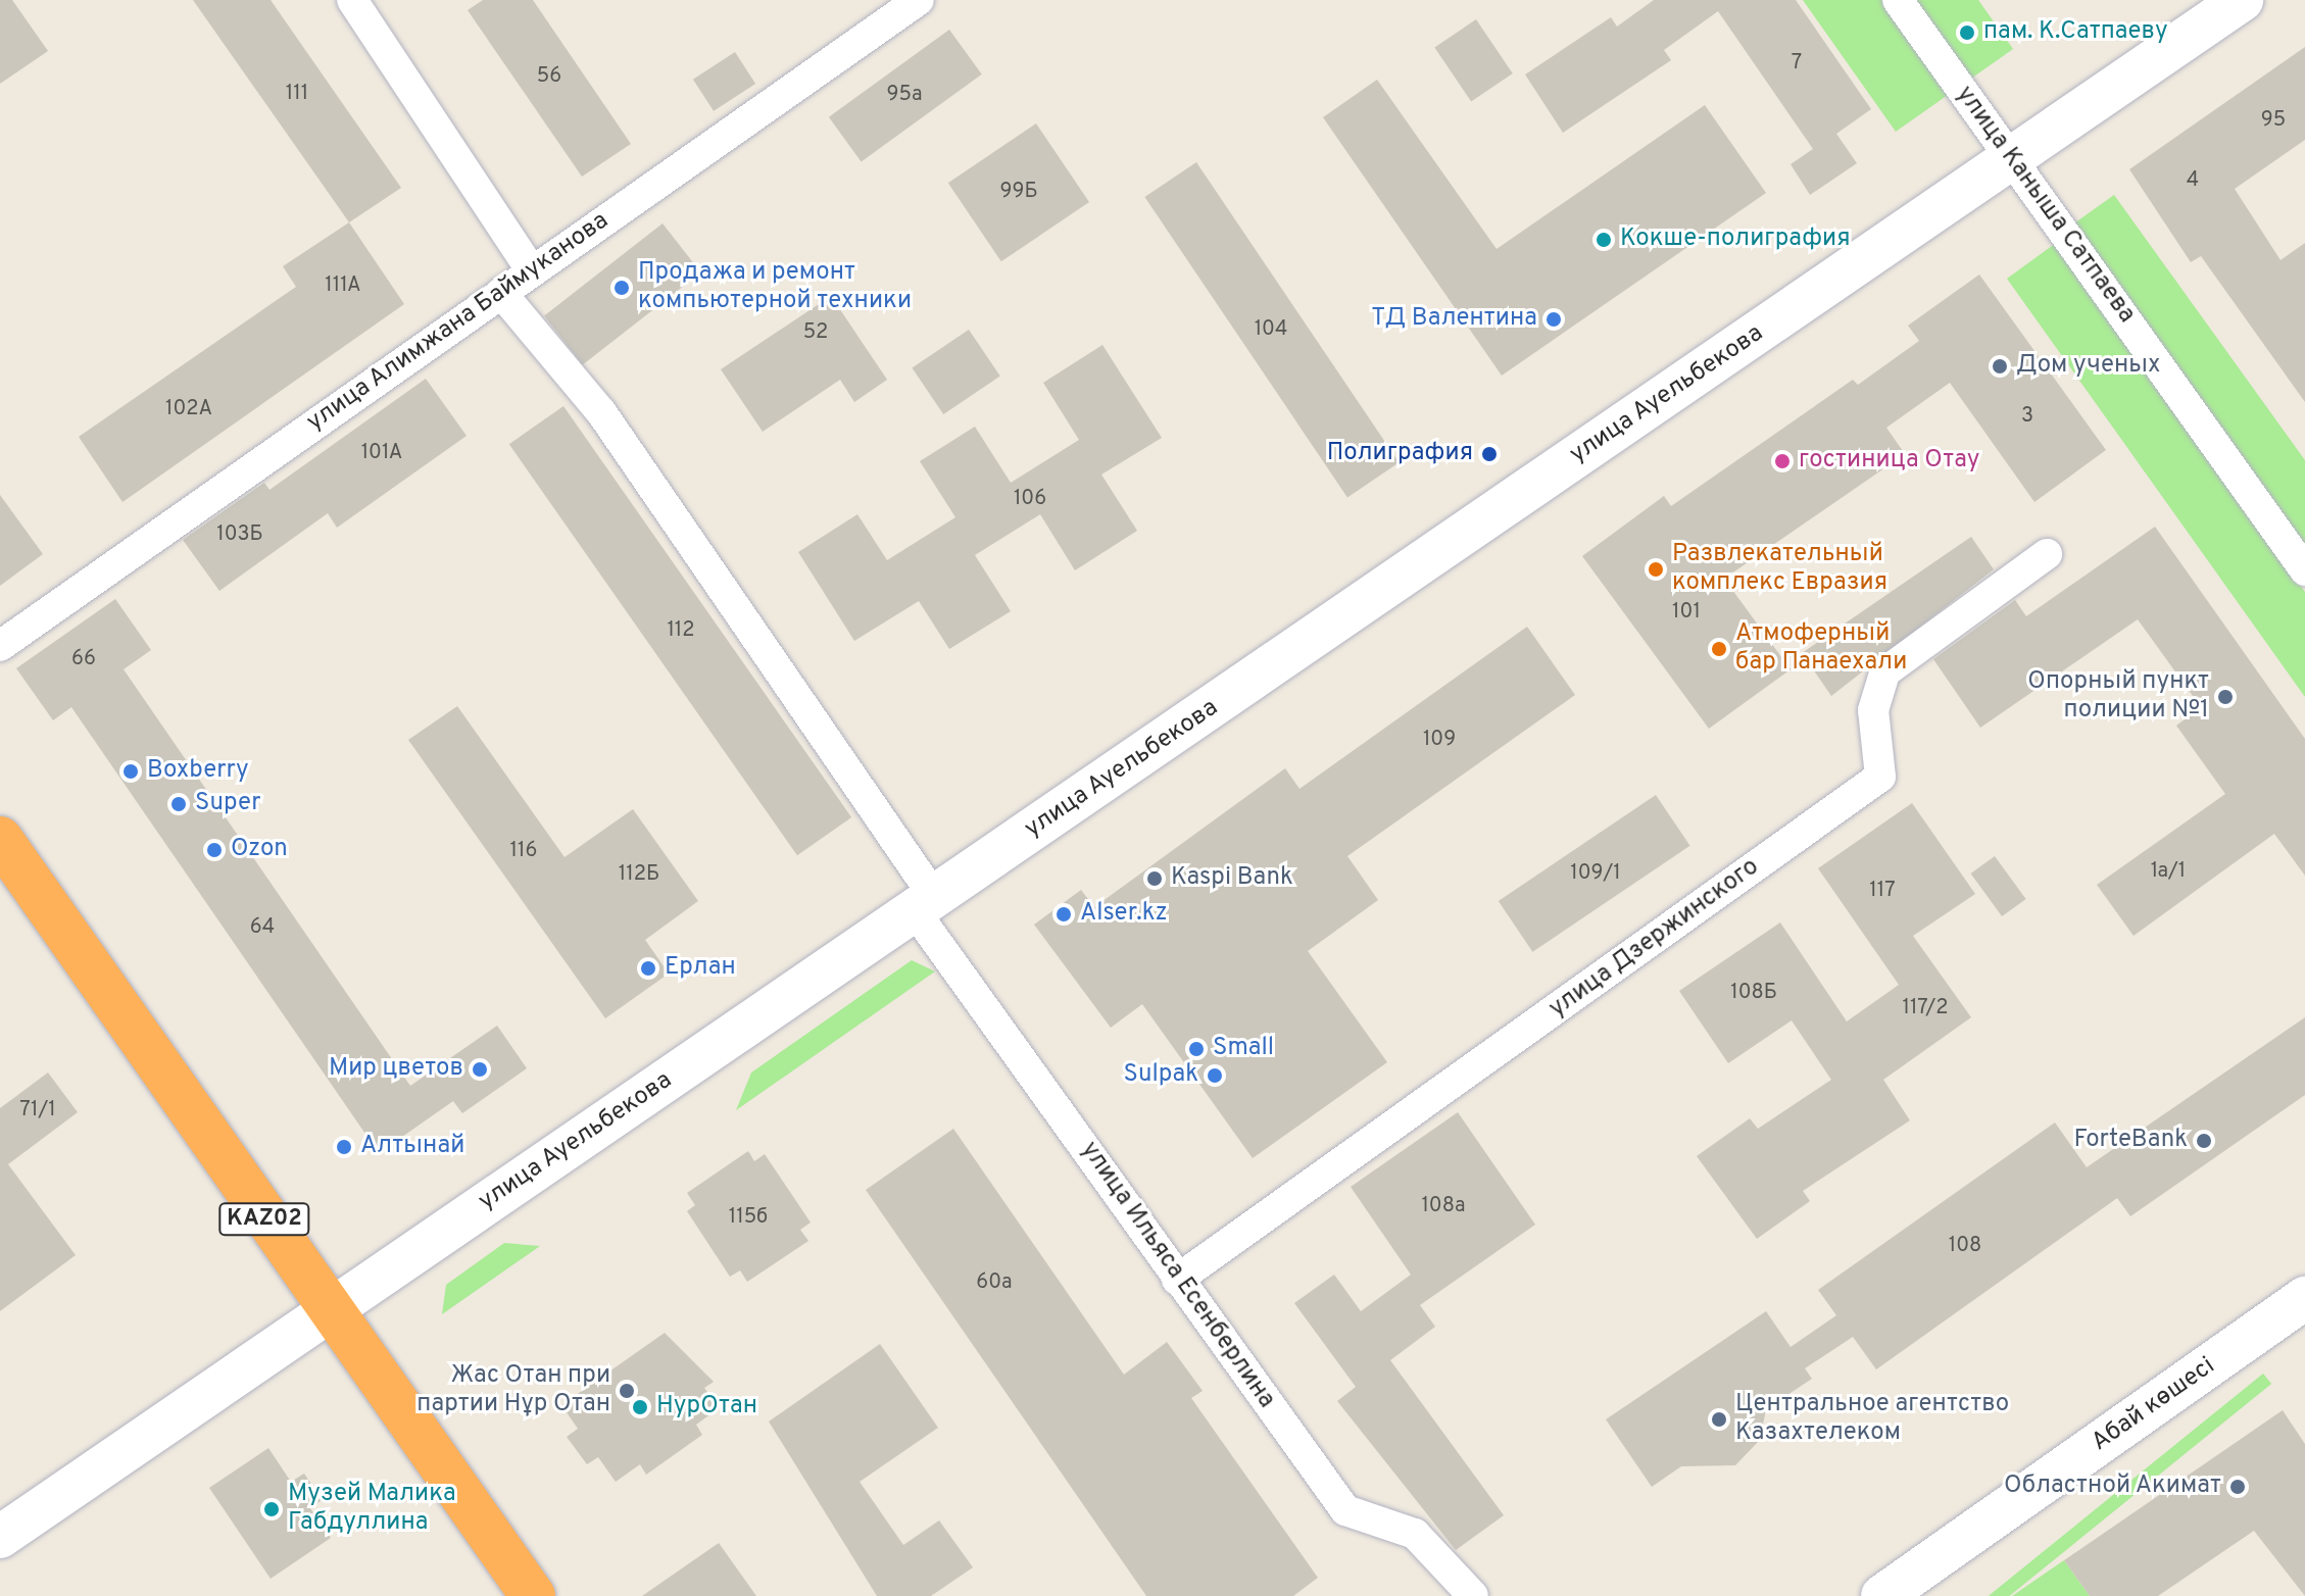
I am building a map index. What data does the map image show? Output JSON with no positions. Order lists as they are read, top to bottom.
{
  "streets": {
    "highway": ["KАZ02"],
    "street": [
      "улица Каныша Сатпаева",
      "улица Алимжана Баймуканова",
      "улица Ауельбекова",
      "улица Дзержинского",
      "улица Ильяса Есенберлина",
      "Абай көшесі"
    ]
  },
  "crossings": [
    ["улица Каныша Сатпаева", "улица Ауельбекова"],
    ["улица Алимжана Баймуканова", "улица Ильяса Есенберлина"],
    ["улица Ауельбекова", "KАZ02"],
    ["улица Ауельбекова", "улица Ильяса Есенберлина"],
    ["улица Дзержинского", "улица Ильяса Есенберлина"]
  ],
  "places": [
    "пам. К.Сатпаеву",
    "Кокше-полиграфия",
    "Продажа и ремонт компьютерной техники",
    "ТД Валентина",
    "Дом ученых",
    "Полиграфия",
    "гостиница Отау",
    "Развлекательный комплекс Евразия",
    "Атмоферный бар Панаехали",
    "Опорный пункт полиции №1",
    "Boxberry",
    "Super",
    "Ozon",
    "Kaspi Bank",
    "Alser.kz",
    "Ерлан",
    "Small",
    "Мир цветов",
    "Sulpak",
    "ForteBank",
    "Алтынай",
    "Жас Отан при партии Нұр Отан",
    "НурОтан",
    "Центральное агентство Казахтелеком",
    "Областной Акимат",
    "Музей Малика Габдуллина"
  ],
  "house_numbers": [
    "7",
    "56",
    "111",
    "95а",
    "95",
    "4",
    "99Б",
    "111А",
    "104",
    "52",
    "102А",
    "3",
    "101А",
    "106",
    "103Б",
    "101",
    "112",
    "66",
    "109",
    "116",
    "1а/1",
    "109/1",
    "112Б",
    "117",
    "64",
    "108Б",
    "117/2",
    "71/1",
    "108а",
    "115б",
    "108",
    "60а"
  ]
}
